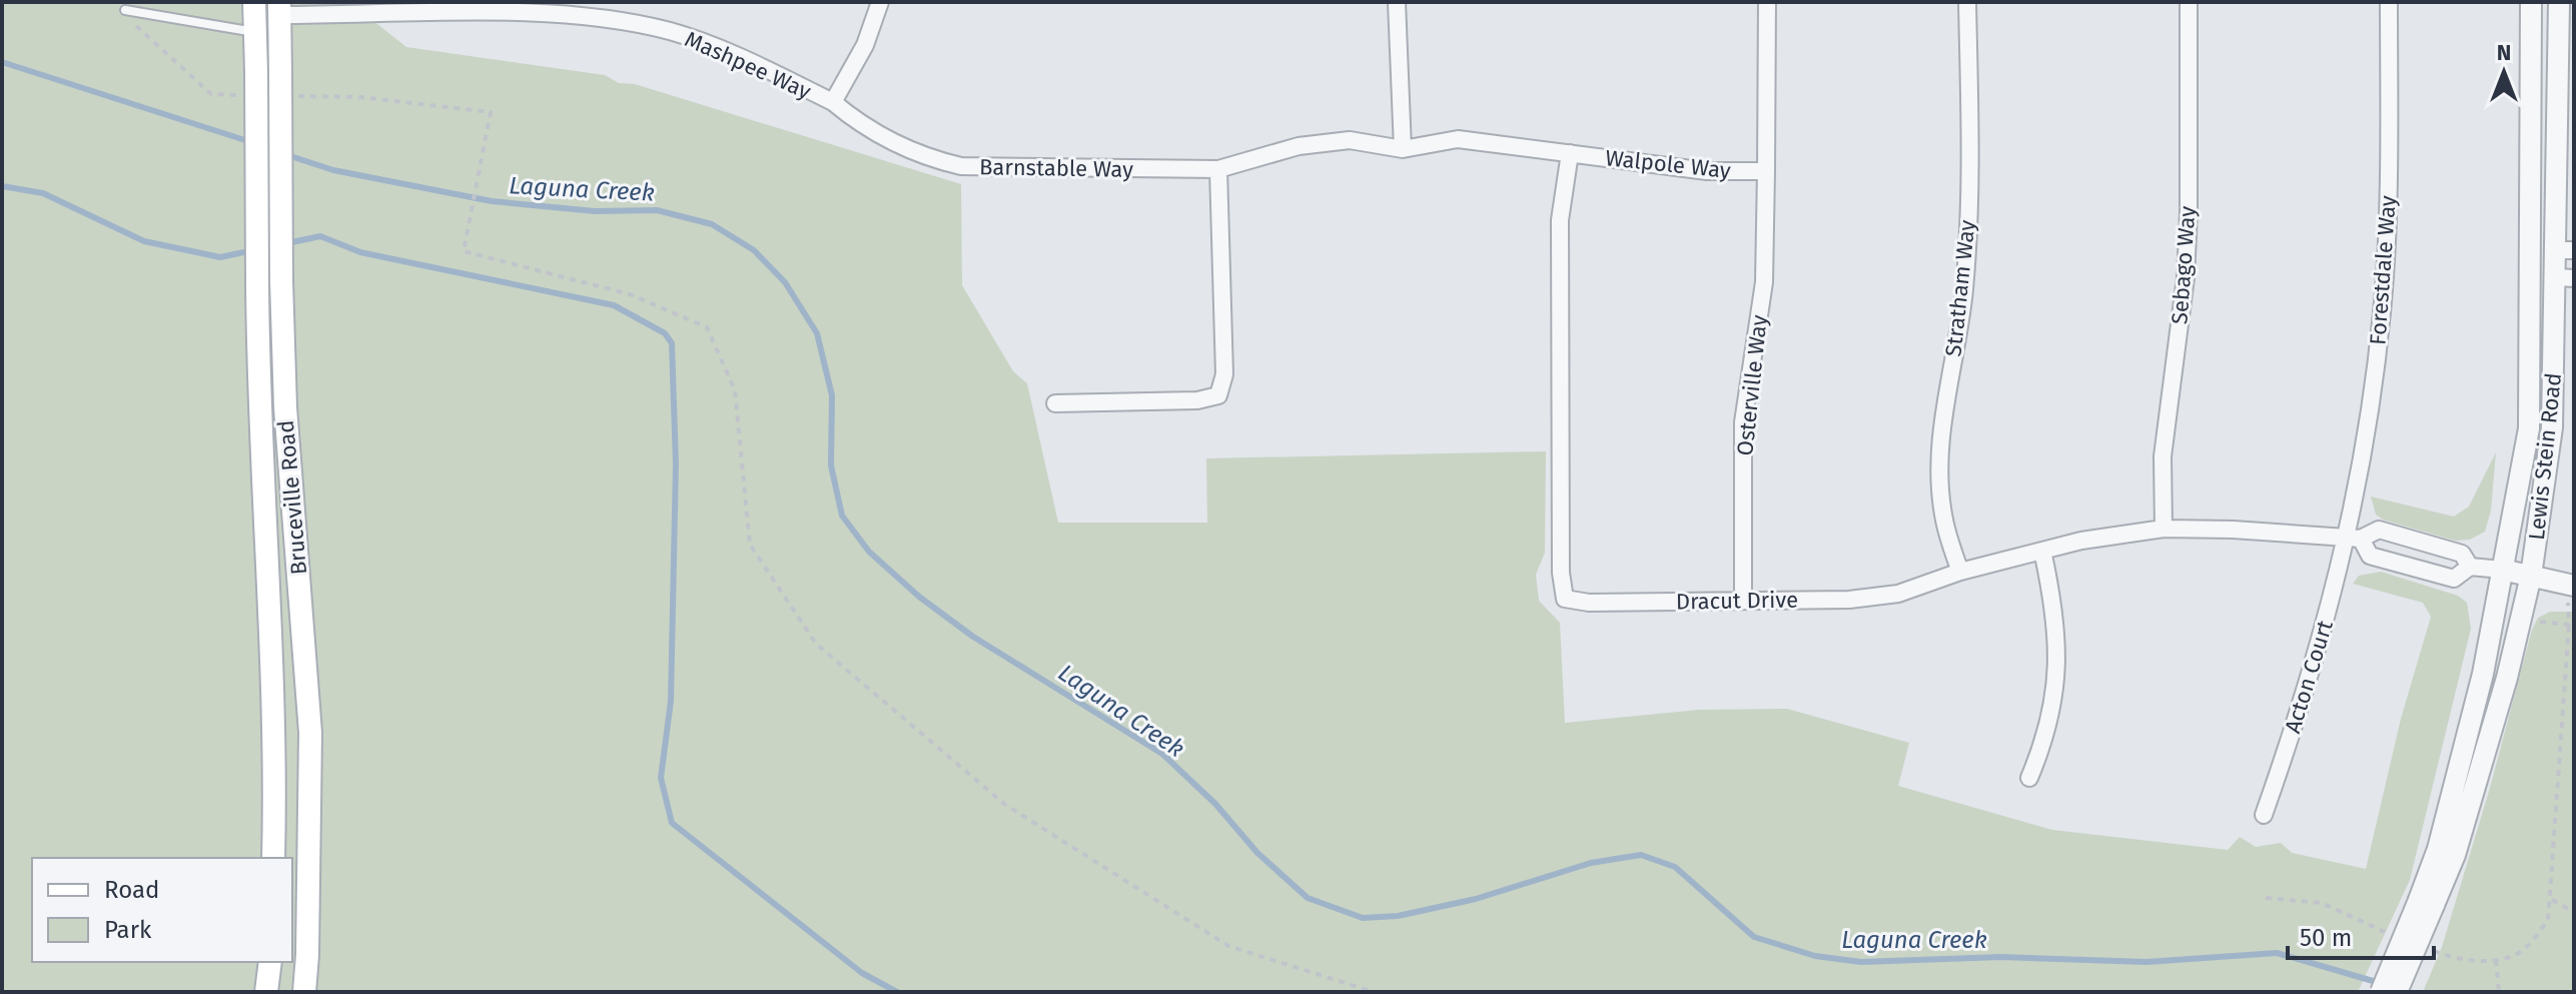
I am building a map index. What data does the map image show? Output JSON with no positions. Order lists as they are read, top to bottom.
{
  "streets": {
    "main road": ["Bruceville Road"],
    "street": [
      "Mashpee Way",
      "Walpole Way",
      "Barnstable Way",
      "Sebago Way",
      "Forestdale Way",
      "Stratham Way",
      "Osterville Way",
      "Lewis Stein Road",
      "Dracut Drive",
      "Acton Court"
    ]
  },
  "crossings": [
    ["Mashpee Way", "Barnstable Way"],
    ["Mashpee Way", "Bruceville Road"],
    ["Walpole Way", "Barnstable Way"],
    ["Walpole Way", "Osterville Way"],
    ["Walpole Way", "Dracut Drive"],
    ["Sebago Way", "Dracut Drive"],
    ["Forestdale Way", "Dracut Drive"],
    ["Forestdale Way", "Acton Court"],
    ["Stratham Way", "Dracut Drive"],
    ["Osterville Way", "Dracut Drive"],
    ["Dracut Drive", "Acton Court"]
  ],
  "water": ["Laguna Creek"],
  "legend": ["Road", "Park"],
  "scale_bar": "50 m",
  "north": "top"
}
